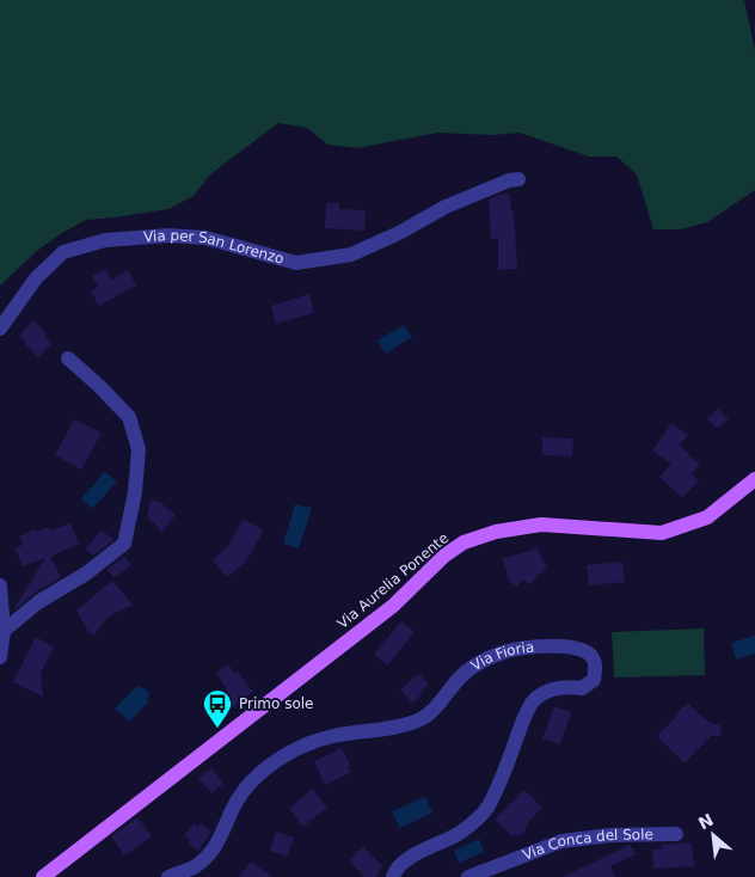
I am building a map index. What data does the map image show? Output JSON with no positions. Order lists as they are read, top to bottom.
{
  "streets": {
    "main road": ["Via Aurelia Ponente"],
    "street": ["Via per San Lorenzo", "Via Fioria", "Via Conca del Sole"]
  },
  "places": {
    "bus stop": ["Primo sole"]
  },
  "north": "top left"
}
